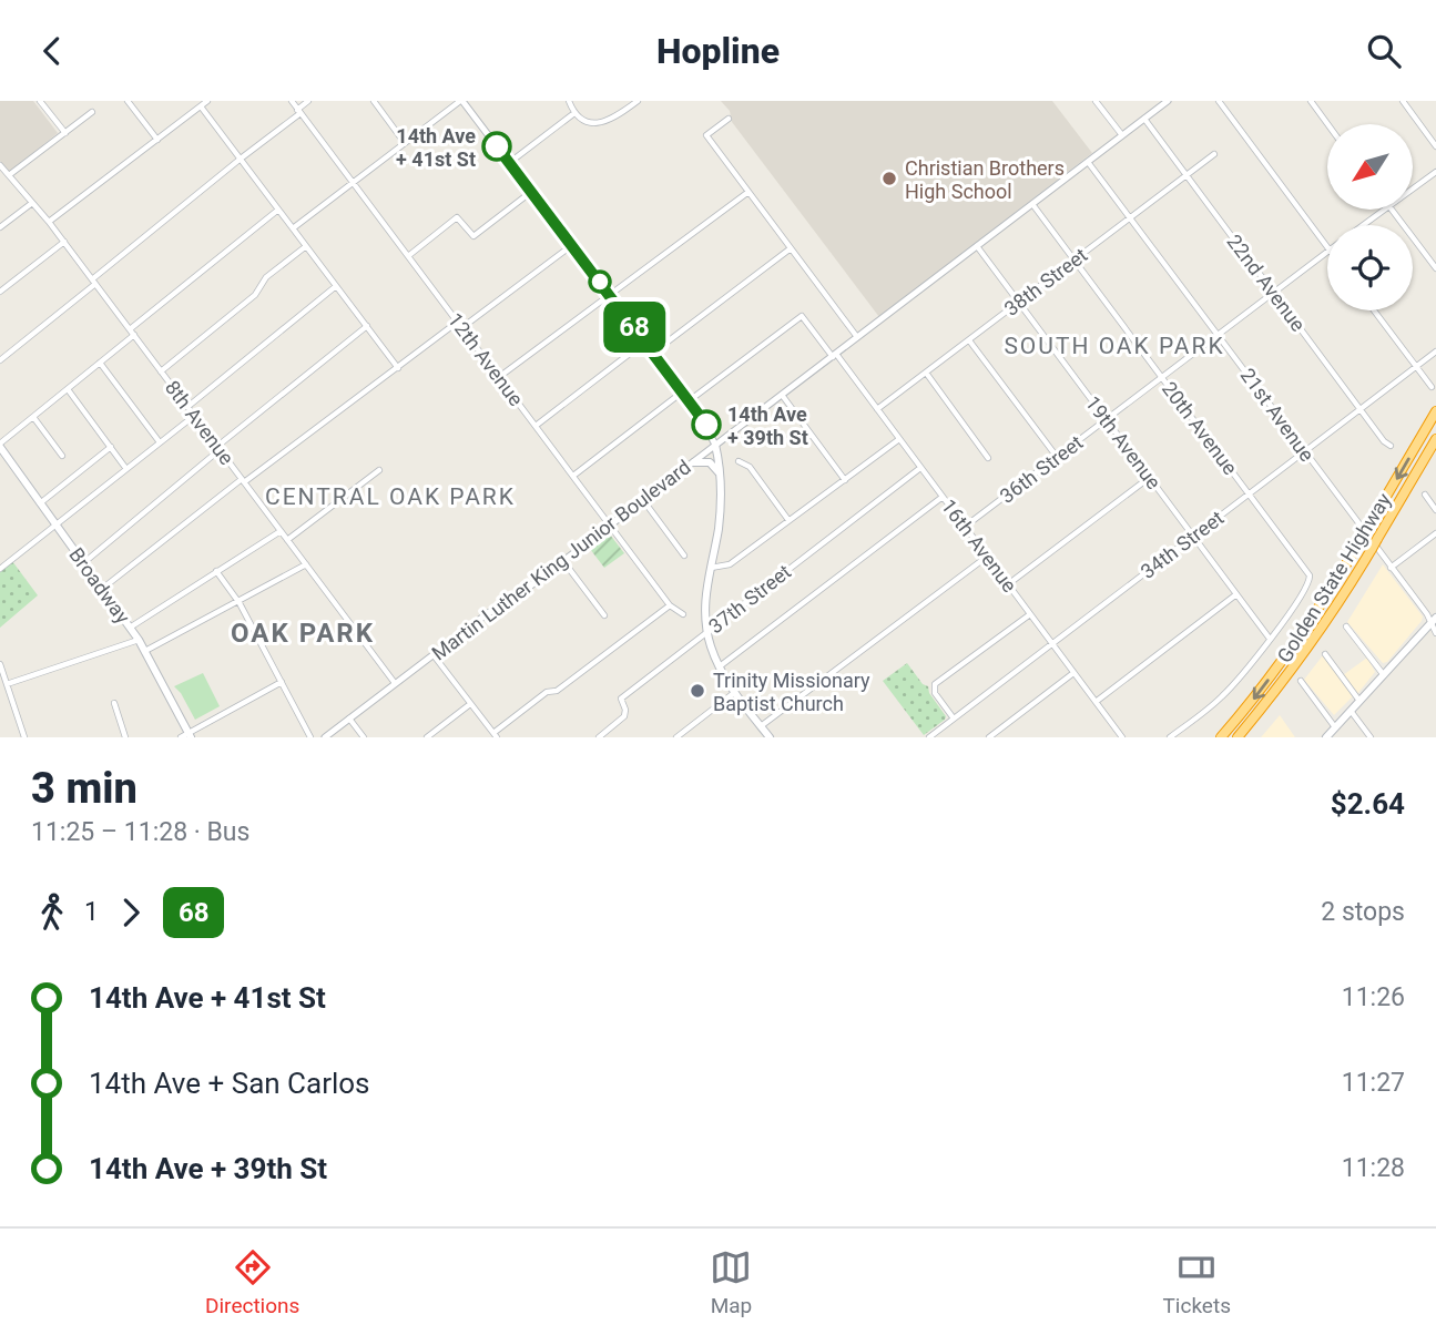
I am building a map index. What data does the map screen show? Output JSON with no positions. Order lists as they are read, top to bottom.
{
  "streets": {
    "highway": ["Golden State Highway"],
    "main road": ["Broadway"],
    "street": [
      "38th Street",
      "22nd Avenue",
      "12th Avenue",
      "21st Avenue",
      "8th Avenue",
      "20th Avenue",
      "19th Avenue",
      "36th Street",
      "34th Street",
      "16th Avenue",
      "Martin Luther King Junior Boulevard",
      "37th Street"
    ]
  },
  "crossings": [
    ["38th Street", "22nd Avenue"],
    ["38th Street", "21st Avenue"],
    ["38th Street", "20th Avenue"],
    ["38th Street", "19th Avenue"],
    ["38th Street", "16th Avenue"],
    ["22nd Avenue", "36th Street"],
    ["22nd Avenue", "34th Street"],
    ["22nd Avenue", "Martin Luther King Junior Boulevard"],
    ["12th Avenue", "Martin Luther King Junior Boulevard"],
    ["21st Avenue", "36th Street"],
    ["21st Avenue", "34th Street"],
    ["21st Avenue", "Martin Luther King Junior Boulevard"],
    ["8th Avenue", "Martin Luther King Junior Boulevard"],
    ["20th Avenue", "19th Avenue"],
    ["20th Avenue", "36th Street"],
    ["20th Avenue", "34th Street"],
    ["20th Avenue", "Martin Luther King Junior Boulevard"],
    ["19th Avenue", "36th Street"],
    ["19th Avenue", "34th Street"],
    ["19th Avenue", "Martin Luther King Junior Boulevard"],
    ["36th Street", "16th Avenue"],
    ["34th Street", "16th Avenue"],
    ["16th Avenue", "Martin Luther King Junior Boulevard"],
    ["16th Avenue", "37th Street"]
  ],
  "districts": ["SOUTH OAK PARK", "CENTRAL OAK PARK", "OAK PARK"],
  "places": [
    "14th Ave + 41st St",
    "Christian Brothers High School",
    "14th Ave + 39th St",
    "Trinity Missionary Baptist Church"
  ],
  "lines": ["bus line 68"],
  "north": "bottom left",
  "page": {
    "header": "Hopline",
    "on_map": "68",
    "heading": ["3 min", "11:25 – 11:28 · Bus", "$2.64"],
    "legs": ["1", "68", "2 stops"],
    "list": [
      {
        "name": "14th Ave + 41st St",
        "value": "11:26"
      },
      {
        "name": "14th Ave + San Carlos",
        "value": "11:27"
      },
      {
        "name": "14th Ave + 39th St",
        "value": "11:28"
      }
    ],
    "tabs": ["Directions", "Map", "Tickets"]
  }
}
